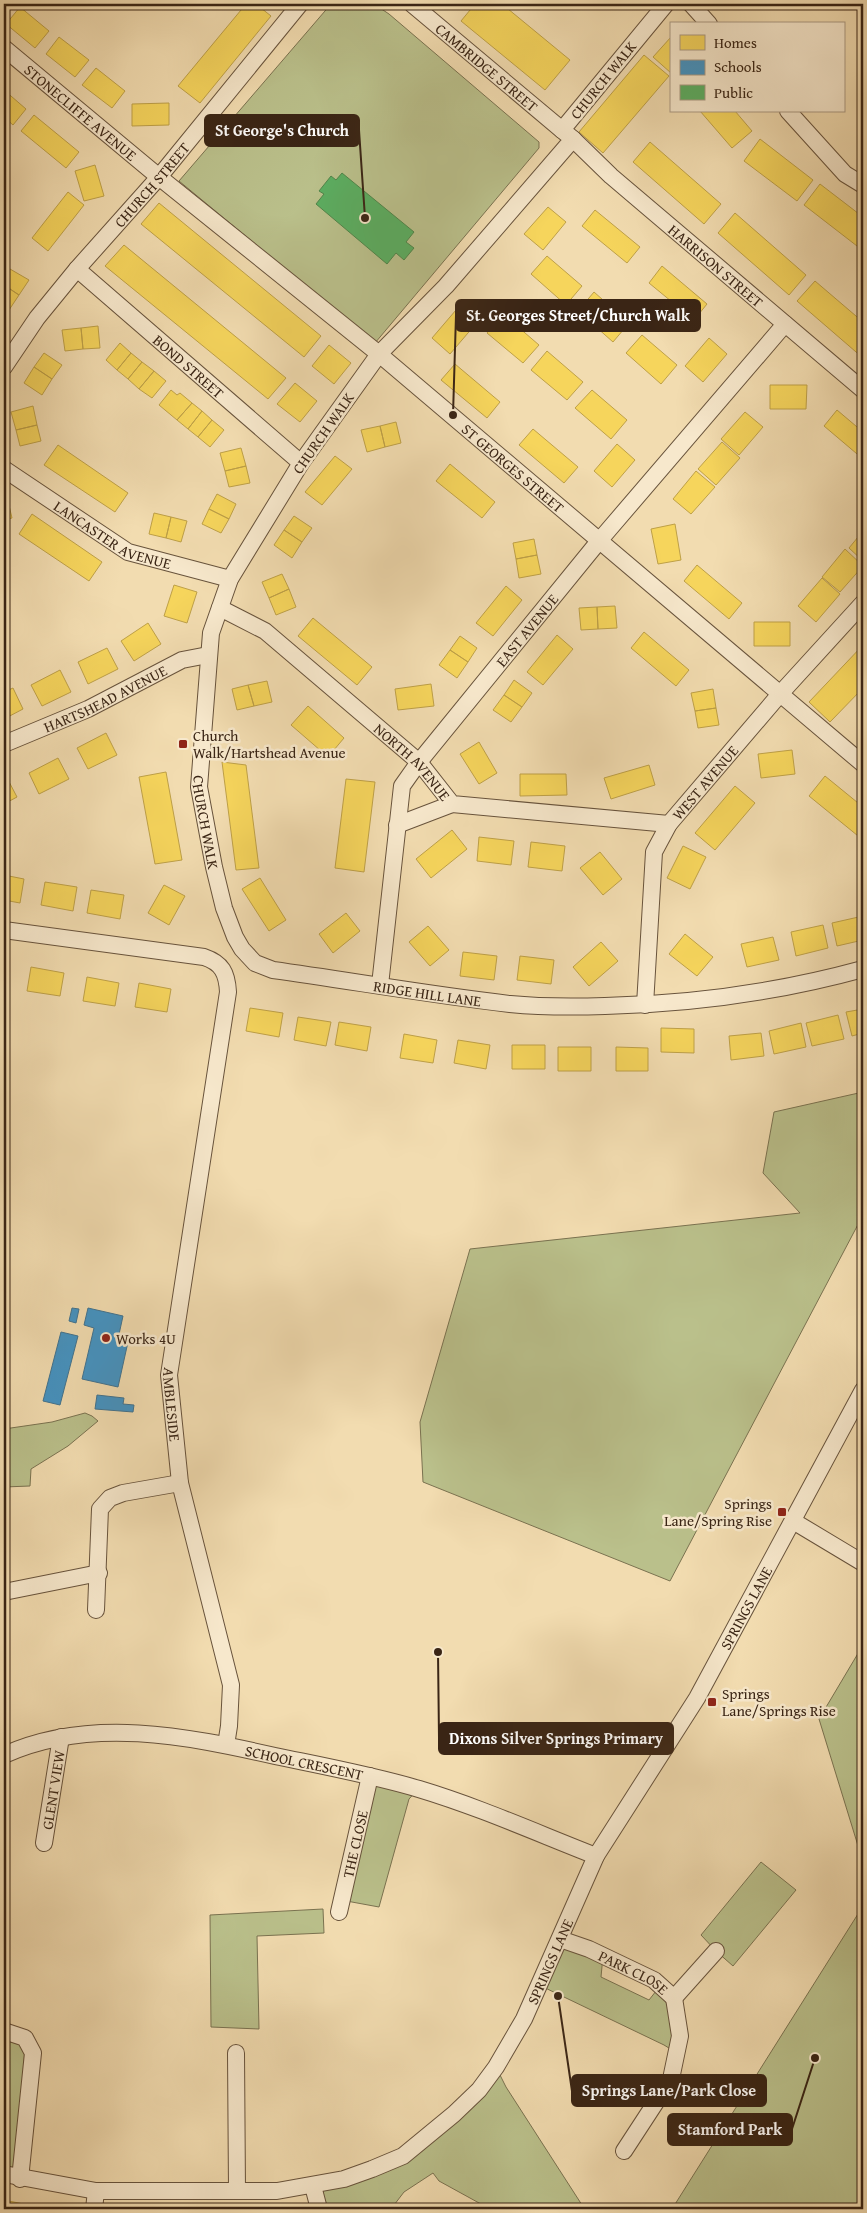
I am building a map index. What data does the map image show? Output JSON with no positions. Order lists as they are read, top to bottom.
{
  "streets": {
    "street": [
      "CAMBRIDGE STREET",
      "CHURCH WALK",
      "STONECLIFFE AVENUE",
      "CHURCH STREET",
      "HARRISON STREET",
      "BOND STREET",
      "ST GEORGES STREET",
      "LANCASTER AVENUE",
      "EAST AVENUE",
      "HARTSHEAD AVENUE",
      "NORTH AVENUE",
      "WEST AVENUE",
      "RIDGE HILL LANE",
      "AMBLESIDE",
      "SPRINGS LANE",
      "SCHOOL CRESCENT",
      "GLENT VIEW",
      "THE CLOSE",
      "PARK CLOSE"
    ]
  },
  "crossings": [
    ["CAMBRIDGE STREET", "CHURCH WALK"],
    ["CAMBRIDGE STREET", "HARRISON STREET"],
    ["CHURCH WALK", "HARRISON STREET"],
    ["CHURCH WALK", "BOND STREET"],
    ["CHURCH WALK", "ST GEORGES STREET"],
    ["CHURCH WALK", "LANCASTER AVENUE"],
    ["CHURCH WALK", "HARTSHEAD AVENUE"],
    ["CHURCH WALK", "NORTH AVENUE"],
    ["CHURCH WALK", "RIDGE HILL LANE"],
    ["STONECLIFFE AVENUE", "CHURCH STREET"],
    ["STONECLIFFE AVENUE", "ST GEORGES STREET"],
    ["CHURCH STREET", "BOND STREET"],
    ["CHURCH STREET", "ST GEORGES STREET"],
    ["HARRISON STREET", "EAST AVENUE"],
    ["ST GEORGES STREET", "EAST AVENUE"],
    ["ST GEORGES STREET", "WEST AVENUE"],
    ["EAST AVENUE", "NORTH AVENUE"],
    ["EAST AVENUE", "RIDGE HILL LANE"],
    ["NORTH AVENUE", "WEST AVENUE"],
    ["WEST AVENUE", "RIDGE HILL LANE"],
    ["AMBLESIDE", "SCHOOL CRESCENT"],
    ["SPRINGS LANE", "SCHOOL CRESCENT"],
    ["SPRINGS LANE", "PARK CLOSE"],
    ["SCHOOL CRESCENT", "GLENT VIEW"],
    ["SCHOOL CRESCENT", "THE CLOSE"]
  ],
  "places": {
    "other": [
      "St George's Church",
      "St. Georges Street/Church Walk",
      "Works 4U",
      "Dixons Silver Springs Primary",
      "Springs Lane/Park Close",
      "Stamford Park"
    ],
    "transit": ["Church Walk/Hartshead Avenue", "Springs Lane/Spring Rise", "Springs Lane/Springs Rise"]
  },
  "legend": ["Homes", "Schools", "Public"]
}
